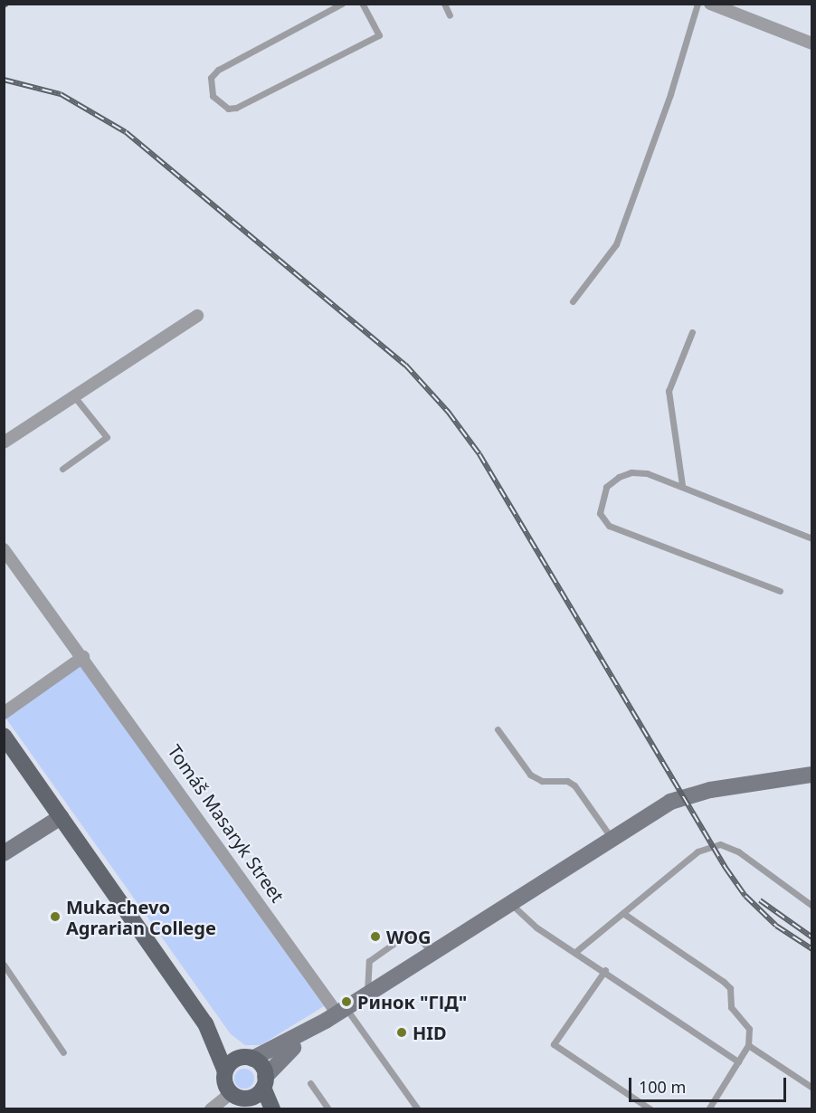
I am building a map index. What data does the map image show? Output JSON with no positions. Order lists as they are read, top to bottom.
{
  "streets": {
    "street": ["Tomáš Masaryk Street"]
  },
  "places": [
    "Mukachevo Agrarian College",
    "WOG",
    "Ринок \"ГІД\"",
    "HID"
  ],
  "scale_bar": "100 m"
}
